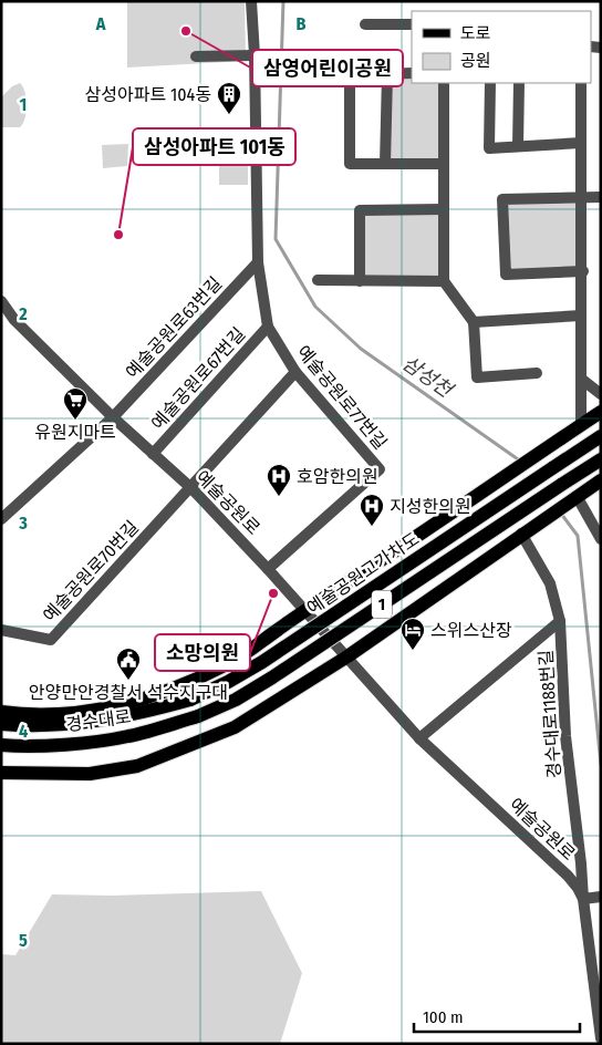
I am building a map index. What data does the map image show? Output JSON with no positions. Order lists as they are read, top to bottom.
{
  "streets": {
    "main road": ["예술공원고가차도", "1", "경수대로"],
    "street": [
      "예술공원로63번길",
      "예술공원로67번길",
      "예술공원로77번길",
      "예술공원로",
      "예술공원로70번길",
      "경수대로1188번길"
    ]
  },
  "crossings": [
    ["예술공원로63번길", "예술공원로77번길"],
    ["예술공원로63번길", "예술공원로"],
    ["예술공원로67번길", "예술공원로77번길"],
    ["예술공원로67번길", "예술공원로"],
    ["예술공원로77번길", "예술공원로"],
    ["예술공원로", "예술공원로70번길"],
    ["예술공원로", "경수대로1188번길"],
    ["예술공원고가차도", "경수대로"]
  ],
  "water": ["삼성천"],
  "places": {
    "other": ["삼영어린이공원", "삼성아파트 101동", "소망의원"],
    "building": ["삼성아파트 104동"],
    "supermarket": ["유원지마트"],
    "hospital": ["호암한의원", "지성한의원"],
    "hotel": ["스위스산장"],
    "public building": ["안양만안경찰서 석수지구대"]
  },
  "legend": ["도로", "공원"],
  "scale_bar": "100 m",
  "grid": {
    "columns": ["A", "B"],
    "rows": [
      "1",
      "2",
      "3",
      "4",
      "5"
    ]
  }
}
